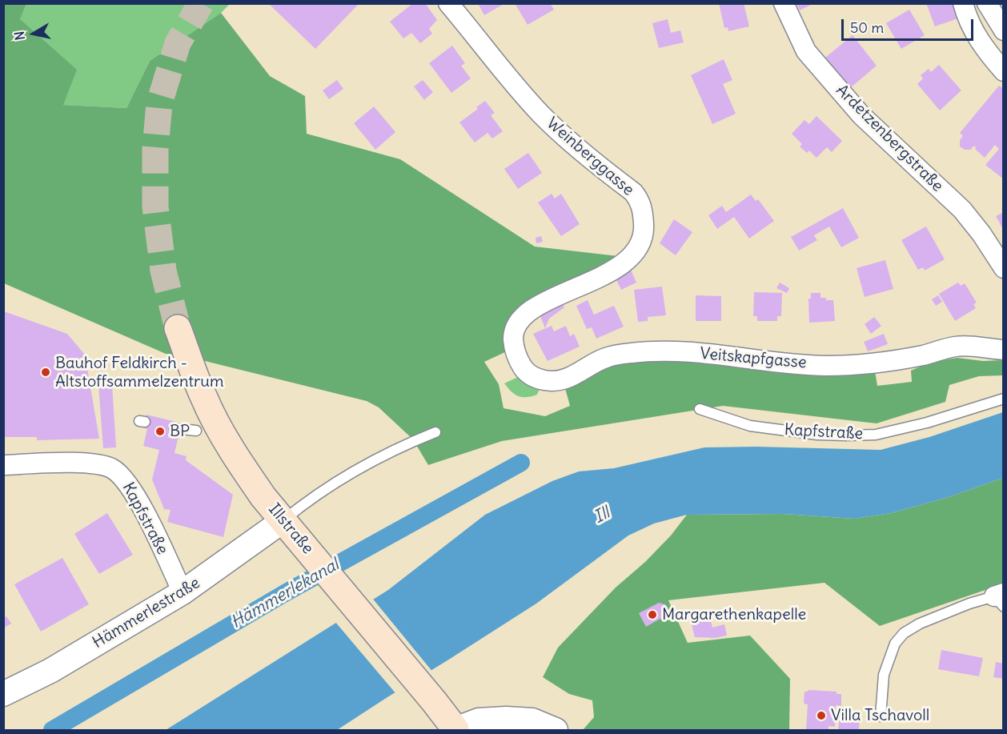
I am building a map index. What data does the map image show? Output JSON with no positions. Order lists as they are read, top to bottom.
{
  "streets": {
    "main road": ["Illstraße"],
    "street": [
      "Ardetzenbergstraße",
      "Weinberggasse",
      "Veitskapfgasse",
      "Kapfstraße",
      "Hämmerlestraße"
    ]
  },
  "crossings": [
    ["Weinberggasse", "Veitskapfgasse"],
    ["Kapfstraße", "Hämmerlestraße"],
    ["Illstraße", "Hämmerlestraße"]
  ],
  "water": ["Ill", "Hämmerlekanal"],
  "places": [
    "Bauhof Feldkirch - Altstoffsammelzentrum",
    "BP",
    "Margarethenkapelle",
    "Villa Tschavoll"
  ],
  "scale_bar": "50 m",
  "north": "left"
}
